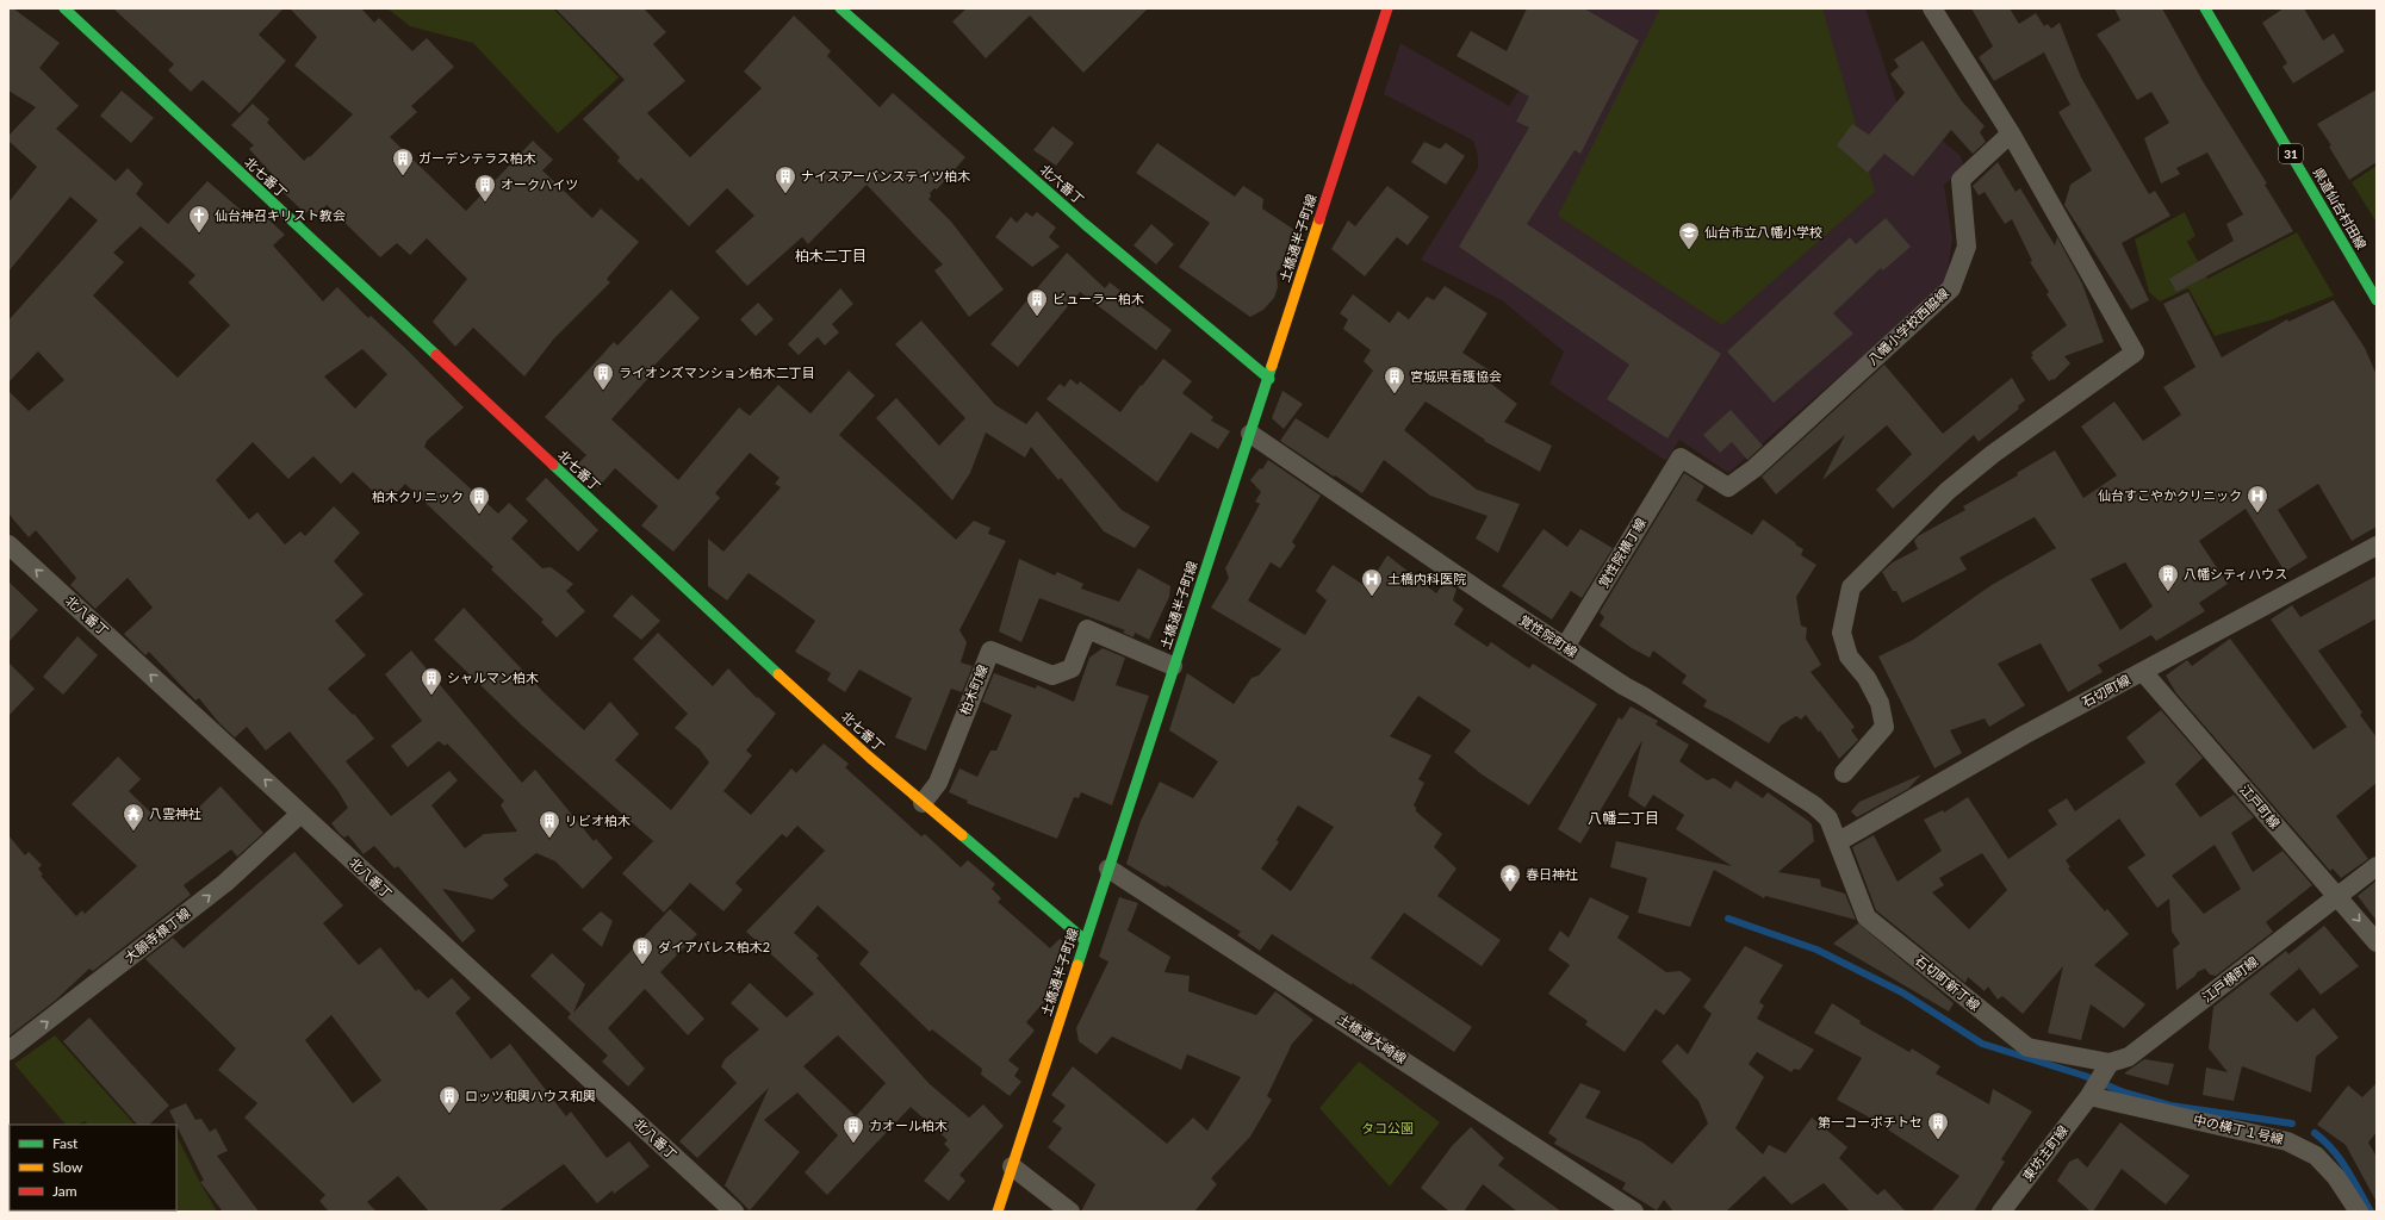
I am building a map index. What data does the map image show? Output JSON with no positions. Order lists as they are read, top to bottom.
{
  "streets": {
    "street": [
      "31",
      "北七番丁",
      "北六番丁",
      "県道仙台村田線",
      "土橋通半子町線",
      "八幡小学校西脇線",
      "覚性院横丁線",
      "北八番丁",
      "覚性院町線",
      "柏木町線",
      "石切町線",
      "江戸町線",
      "大願寺横丁線",
      "江戸横町線",
      "石切町新丁線",
      "土橋通大崎線",
      "中の横丁１号線",
      "東坊主町線"
    ]
  },
  "crossings": [
    ["北七番丁", "土橋通半子町線"],
    ["北七番丁", "柏木町線"],
    ["北六番丁", "土橋通半子町線"],
    ["土橋通半子町線", "覚性院町線"],
    ["土橋通半子町線", "柏木町線"],
    ["土橋通半子町線", "土橋通大崎線"],
    ["八幡小学校西脇線", "覚性院横丁線"],
    ["覚性院横丁線", "覚性院町線"],
    ["北八番丁", "大願寺横丁線"],
    ["覚性院町線", "石切町線"],
    ["覚性院町線", "石切町新丁線"],
    ["石切町線", "江戸町線"],
    ["石切町線", "石切町新丁線"],
    ["江戸町線", "江戸横町線"],
    ["江戸横町線", "石切町新丁線"],
    ["中の横丁１号線", "東坊主町線"]
  ],
  "one_way": ["北八番丁", "大願寺横丁線"],
  "districts": ["柏木二丁目", "八幡二丁目"],
  "parks": ["タコ公園"],
  "places": {
    "building": [
      "ガーデンテラス柏木",
      "ナイスアーバンステイツ柏木",
      "オークハイツ",
      "ビューラー柏木",
      "ライオンズマンション柏木二丁目",
      "宮城県看護協会",
      "柏木クリニック",
      "八幡シティハウス",
      "シャルマン柏木",
      "リビオ柏木",
      "ダイアパレス柏木2",
      "ロッツ和輿ハウス和輿",
      "第一コーポチトセ",
      "カオール柏木"
    ],
    "church": ["仙台神召キリスト教会"],
    "school or university": ["仙台市立八幡小学校"],
    "hospital": ["仙台すこやかクリニック", "土橋内科医院"],
    "temple": ["八雲神社", "春日神社"]
  },
  "legend": ["Fast", "Slow", "Jam"]
}
